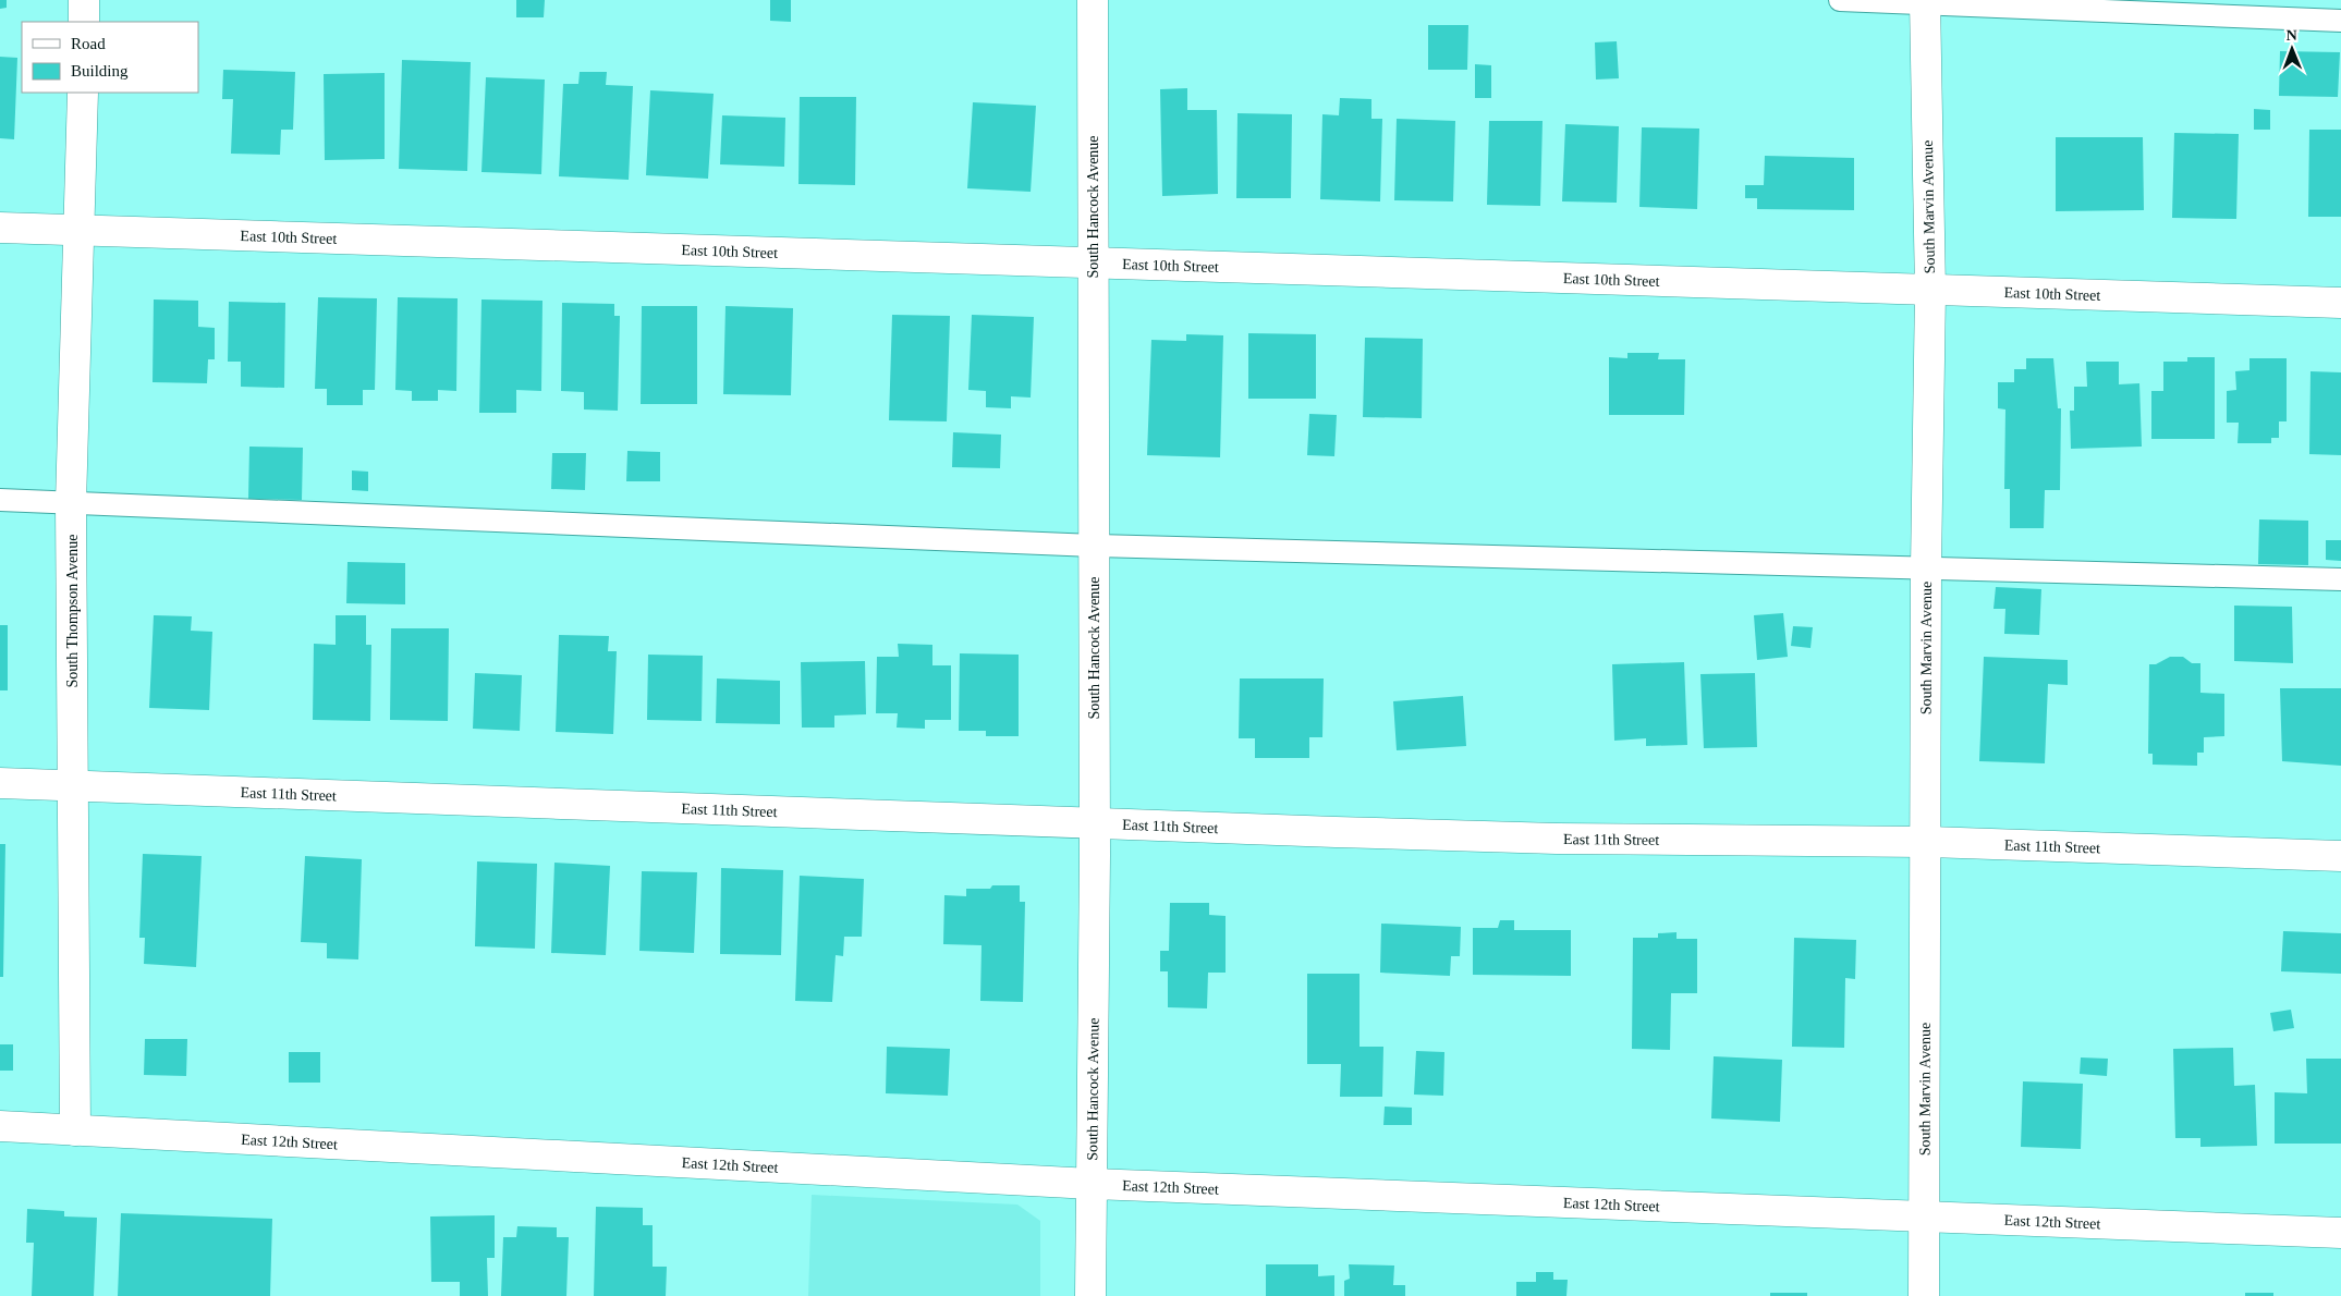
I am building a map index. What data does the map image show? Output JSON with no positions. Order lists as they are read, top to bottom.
{
  "streets": {
    "street": [
      "South Hancock Avenue",
      "South Marvin Avenue",
      "East 10th Street",
      "South Thompson Avenue",
      "East 11th Street",
      "East 12th Street"
    ]
  },
  "crossings": [
    ["South Hancock Avenue", "East 10th Street"],
    ["South Hancock Avenue", "East 11th Street"],
    ["South Hancock Avenue", "East 12th Street"],
    ["South Marvin Avenue", "East 10th Street"],
    ["South Marvin Avenue", "East 11th Street"],
    ["South Marvin Avenue", "East 12th Street"],
    ["East 10th Street", "South Thompson Avenue"],
    ["South Thompson Avenue", "East 11th Street"],
    ["South Thompson Avenue", "East 12th Street"]
  ],
  "legend": ["Road", "Building"],
  "north": "top"
}
